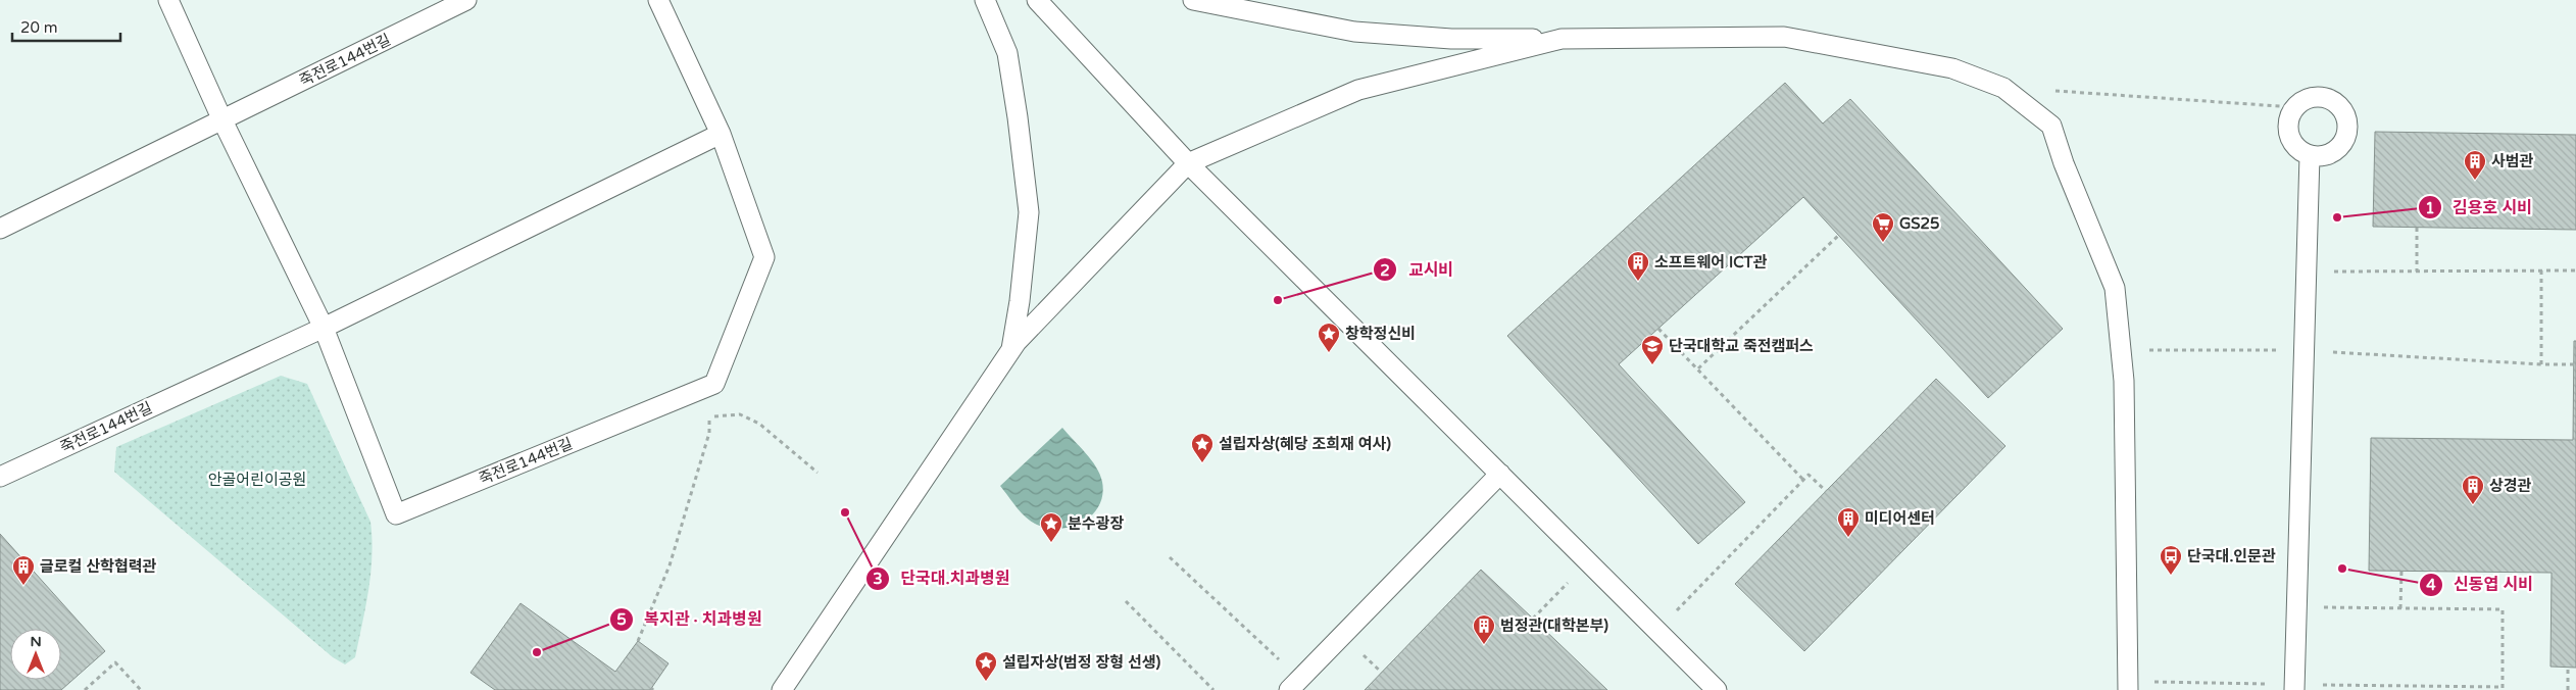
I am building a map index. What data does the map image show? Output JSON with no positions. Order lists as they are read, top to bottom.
{
  "streets": {
    "lane": ["죽전로144번길"]
  },
  "parks": ["안골어린이공원"],
  "places": {
    "building": [
      "사범관",
      "소프트웨어 ICT관",
      "상경관",
      "미디어센터",
      "글로컬 산학협력관",
      "범정관(대학본부)"
    ],
    "other": [
      "김용호 시비",
      "교시비",
      "단국대.치과병원",
      "신동엽 시비",
      "복지관 · 치과병원"
    ],
    "supermarket": ["GS25"],
    "place": [
      "창학정신비",
      "설립자상(혜당 조희재 여사)",
      "분수광장",
      "설립자상(범정 장형 선생)"
    ],
    "school or university": ["단국대학교 죽전캠퍼스"],
    "bus stop": ["단국대.인문관"]
  },
  "scale_bar": "20 m",
  "north": "top"
}
